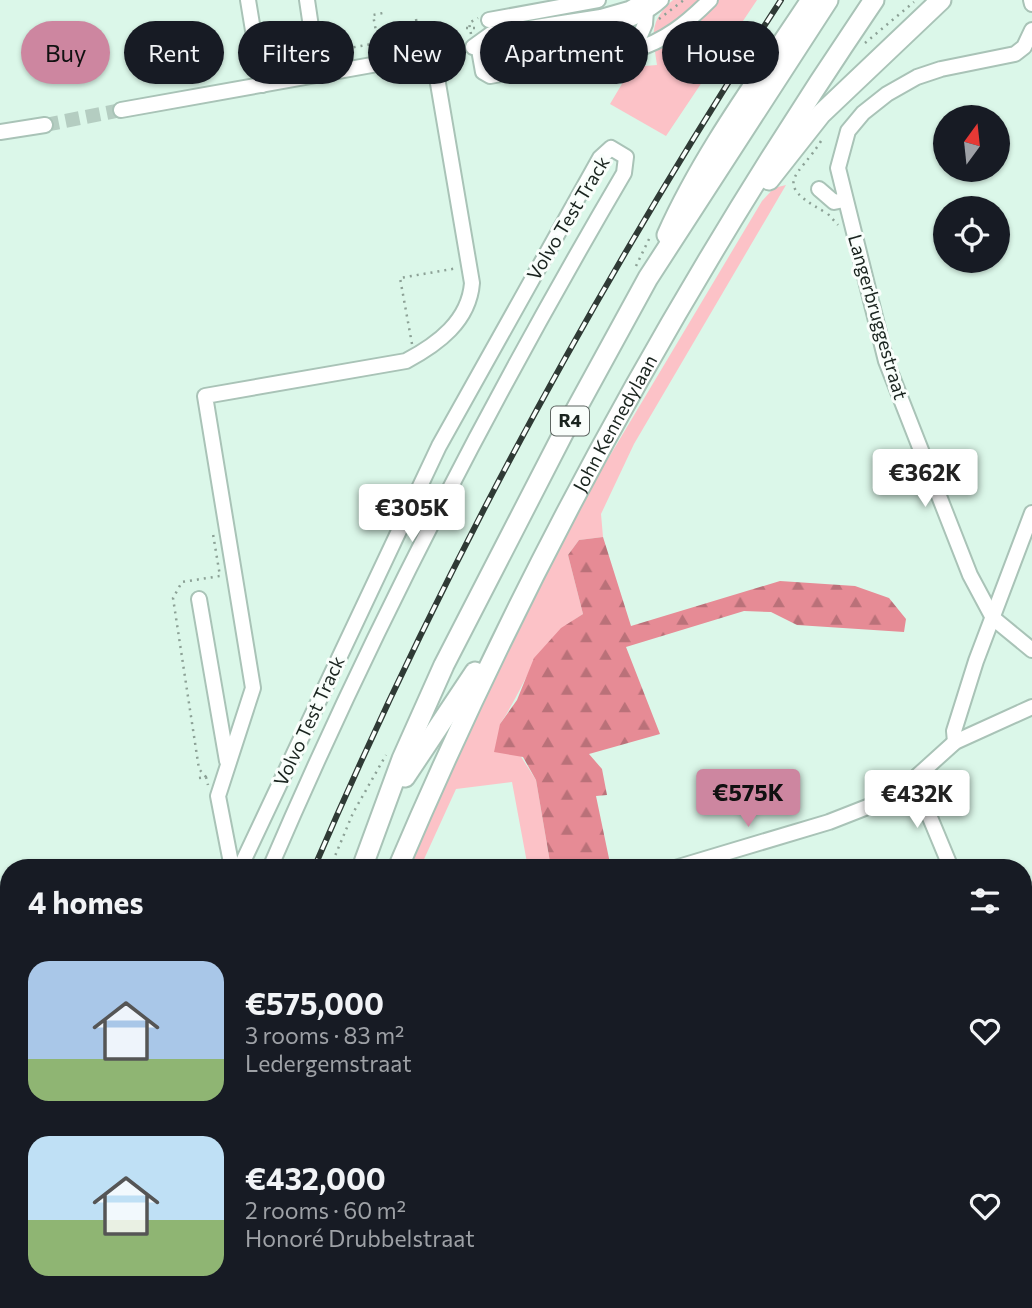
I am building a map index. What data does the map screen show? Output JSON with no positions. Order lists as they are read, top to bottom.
{
  "streets": {
    "highway": ["R4", "John Kennedylaan"],
    "street": ["Volvo Test Track", "Langerbruggestraat"]
  },
  "north": "top",
  "page": {
    "chip": [
      "Buy",
      "Rent",
      "Filters",
      "New",
      "Apartment",
      "House"
    ],
    "price": [
      "€362K",
      "€305K",
      "€575K",
      "€432K"
    ],
    "heading": "4 homes",
    "list": [
      {
        "name": "€575,000",
        "note": "3 rooms · 83 m² · Ledergemstraat"
      },
      {
        "name": "€432,000",
        "note": "2 rooms · 60 m² · Honoré Drubbelstraat"
      }
    ]
  }
}
